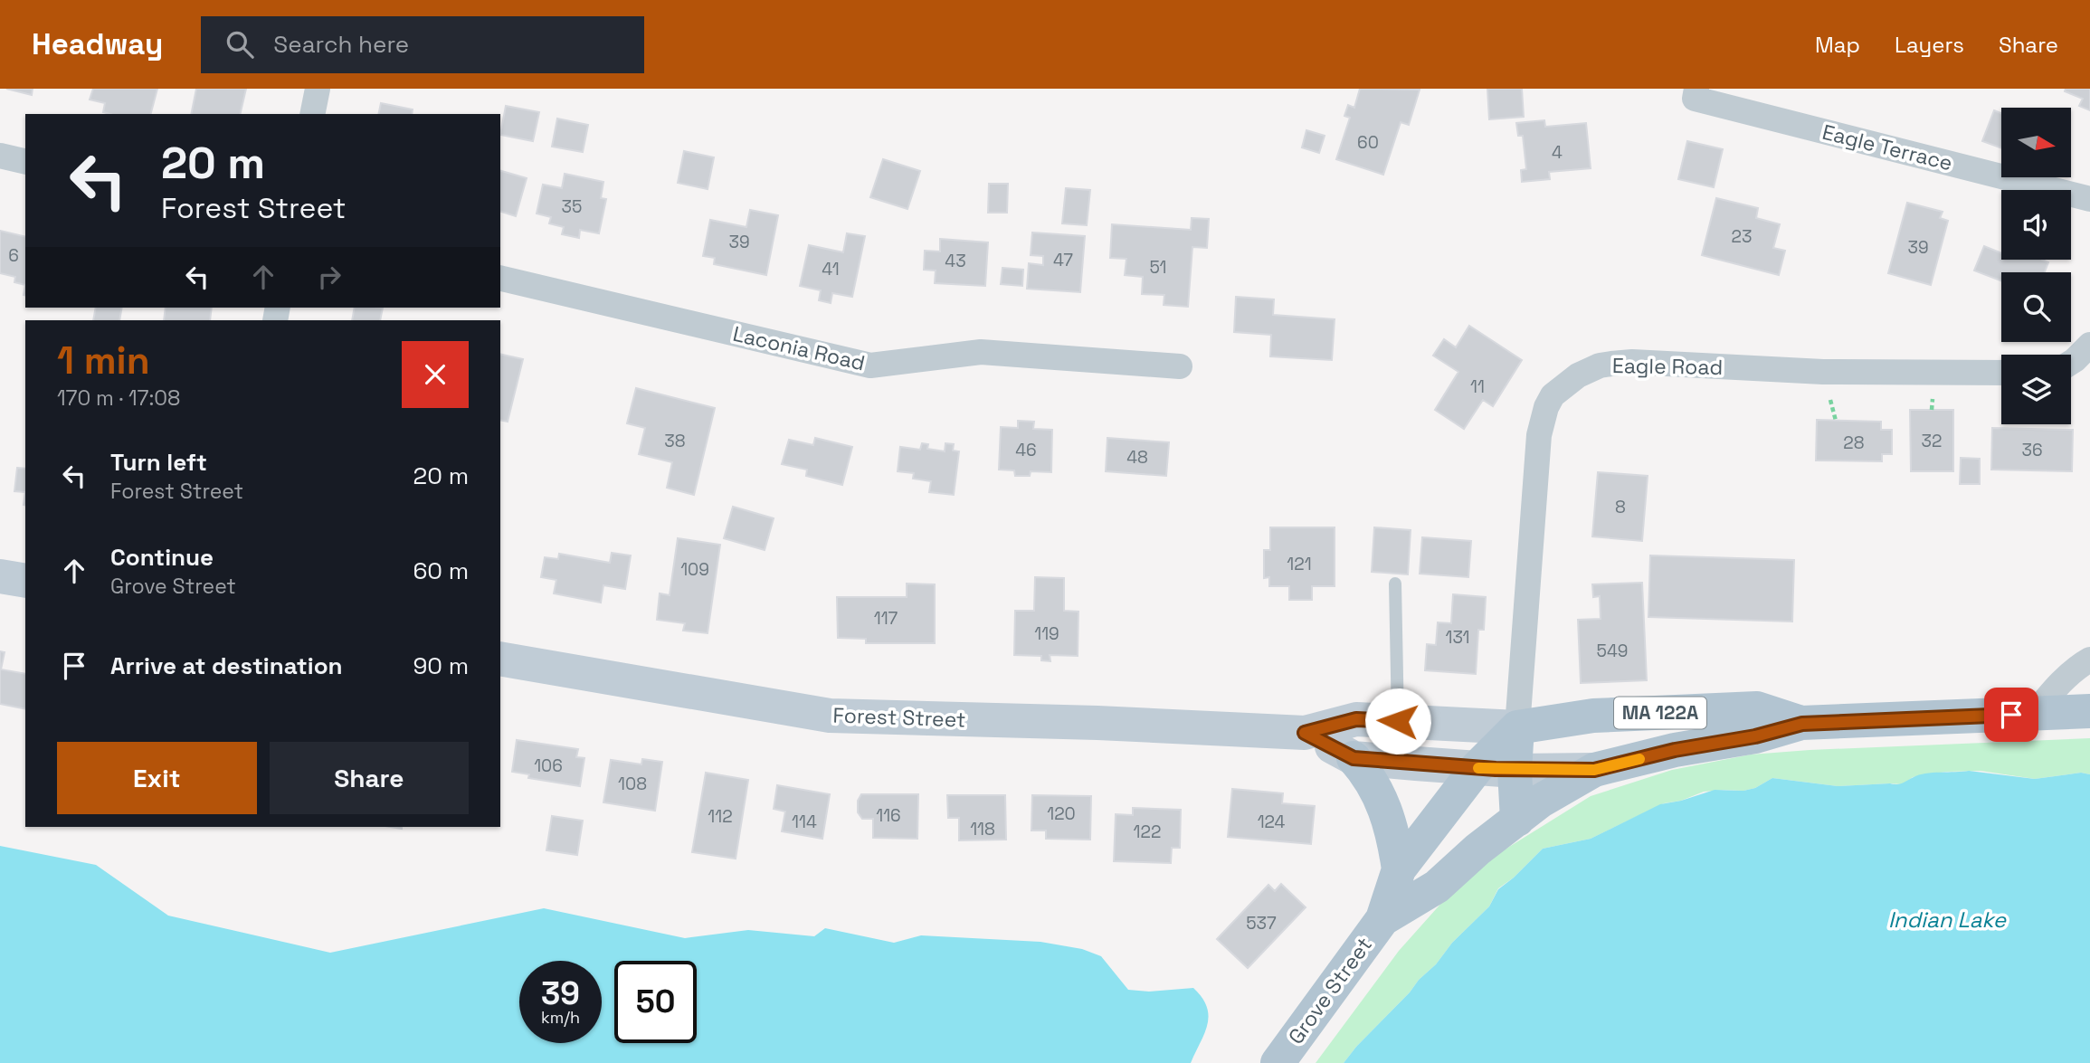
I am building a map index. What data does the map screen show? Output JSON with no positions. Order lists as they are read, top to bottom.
{
  "streets": {
    "main road": ["MA 122A", "Forest Street", "Grove Street"],
    "street": ["Eagle Terrace", "Laconia Road", "Eagle Road"]
  },
  "crossings": [
    ["Eagle Road", "Forest Street"],
    ["Eagle Road", "Grove Street"],
    ["Forest Street", "Grove Street"]
  ],
  "water": ["Indian Lake"],
  "house_numbers": [
    "60",
    "4",
    "35",
    "23",
    "39",
    "39",
    "6",
    "47",
    "43",
    "51",
    "41",
    "11",
    "38",
    "32",
    "28",
    "46",
    "36",
    "48",
    "8",
    "121",
    "109",
    "117",
    "119",
    "131",
    "549",
    "106",
    "108",
    "120",
    "116",
    "112",
    "114",
    "124",
    "118",
    "122",
    "537"
  ],
  "north": "right",
  "page": {
    "header": "Headway",
    "search": "Search here",
    "nav": ["Map", "Layers", "Share"],
    "turn": ["20 m", "Forest Street"],
    "heading": ["1 min", "170 m · 17:08"],
    "list": [
      {
        "name": "Turn left",
        "note": "Forest Street",
        "value": "20 m"
      },
      {
        "name": "Continue",
        "note": "Grove Street",
        "value": "60 m"
      },
      {
        "name": "Arrive at destination",
        "value": "90 m"
      }
    ],
    "buttons": ["Exit", "Share"],
    "speed": "39 km/h",
    "limit": "50"
  }
}
